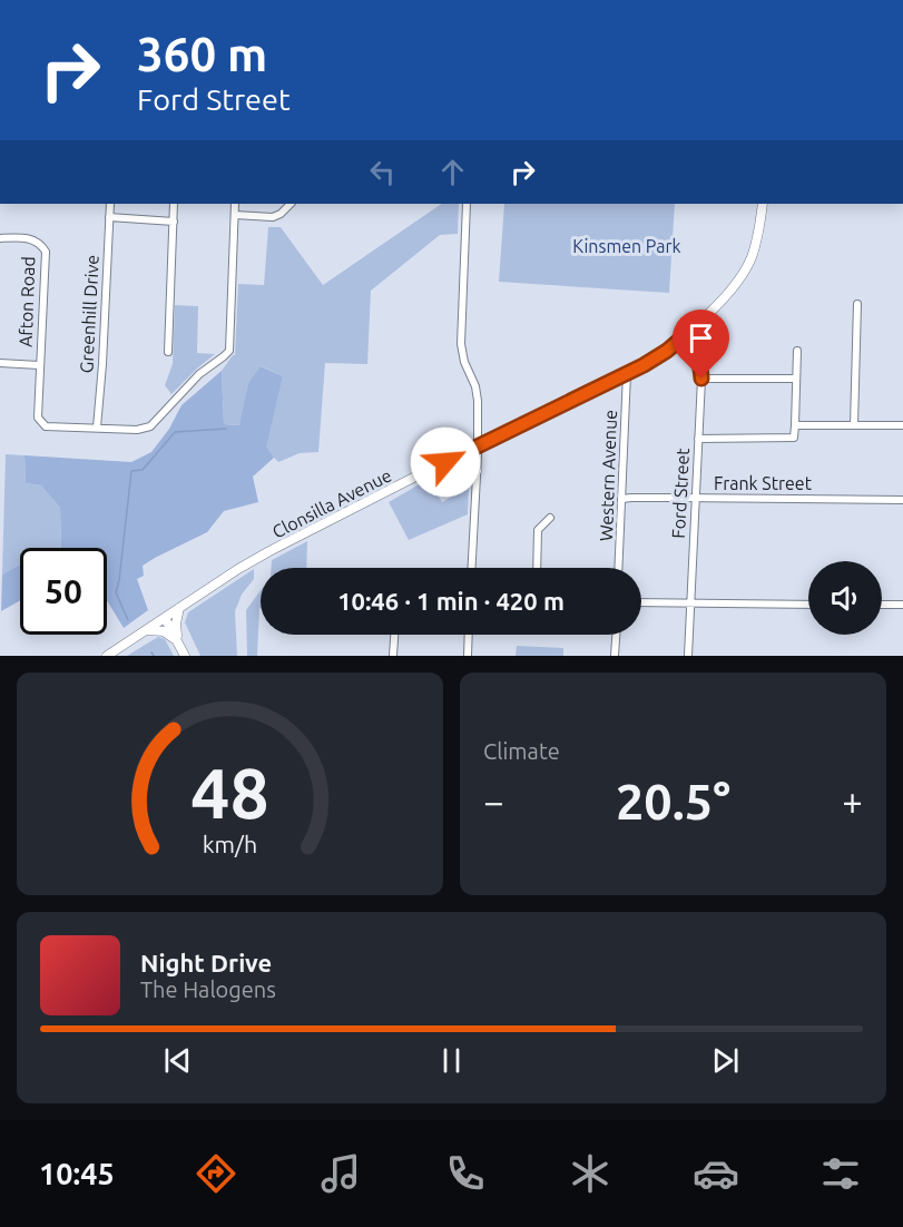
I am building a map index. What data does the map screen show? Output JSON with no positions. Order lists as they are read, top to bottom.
{
  "streets": {
    "main road": ["Clonsilla Avenue"],
    "street": [
      "Afton Road",
      "Greenhill Drive",
      "Western Avenue",
      "Frank Street",
      "Ford Street"
    ]
  },
  "crossings": [
    ["Afton Road", "Greenhill Drive"],
    ["Western Avenue", "Frank Street"],
    ["Western Avenue", "Clonsilla Avenue"],
    ["Frank Street", "Ford Street"],
    ["Ford Street", "Clonsilla Avenue"]
  ],
  "parks": ["Kinsmen Park"],
  "page": {
    "turn": ["360 m", "Ford Street"],
    "limit": "50",
    "trip": "10:46 · 1 min · 420 m",
    "tile": "Climate",
    "heat": ["−", "20.5°", "+"],
    "song": ["Night Drive", "The Halogens"],
    "tabs": "10:45",
    "gauge": ["48", "km/h"]
  }
}
